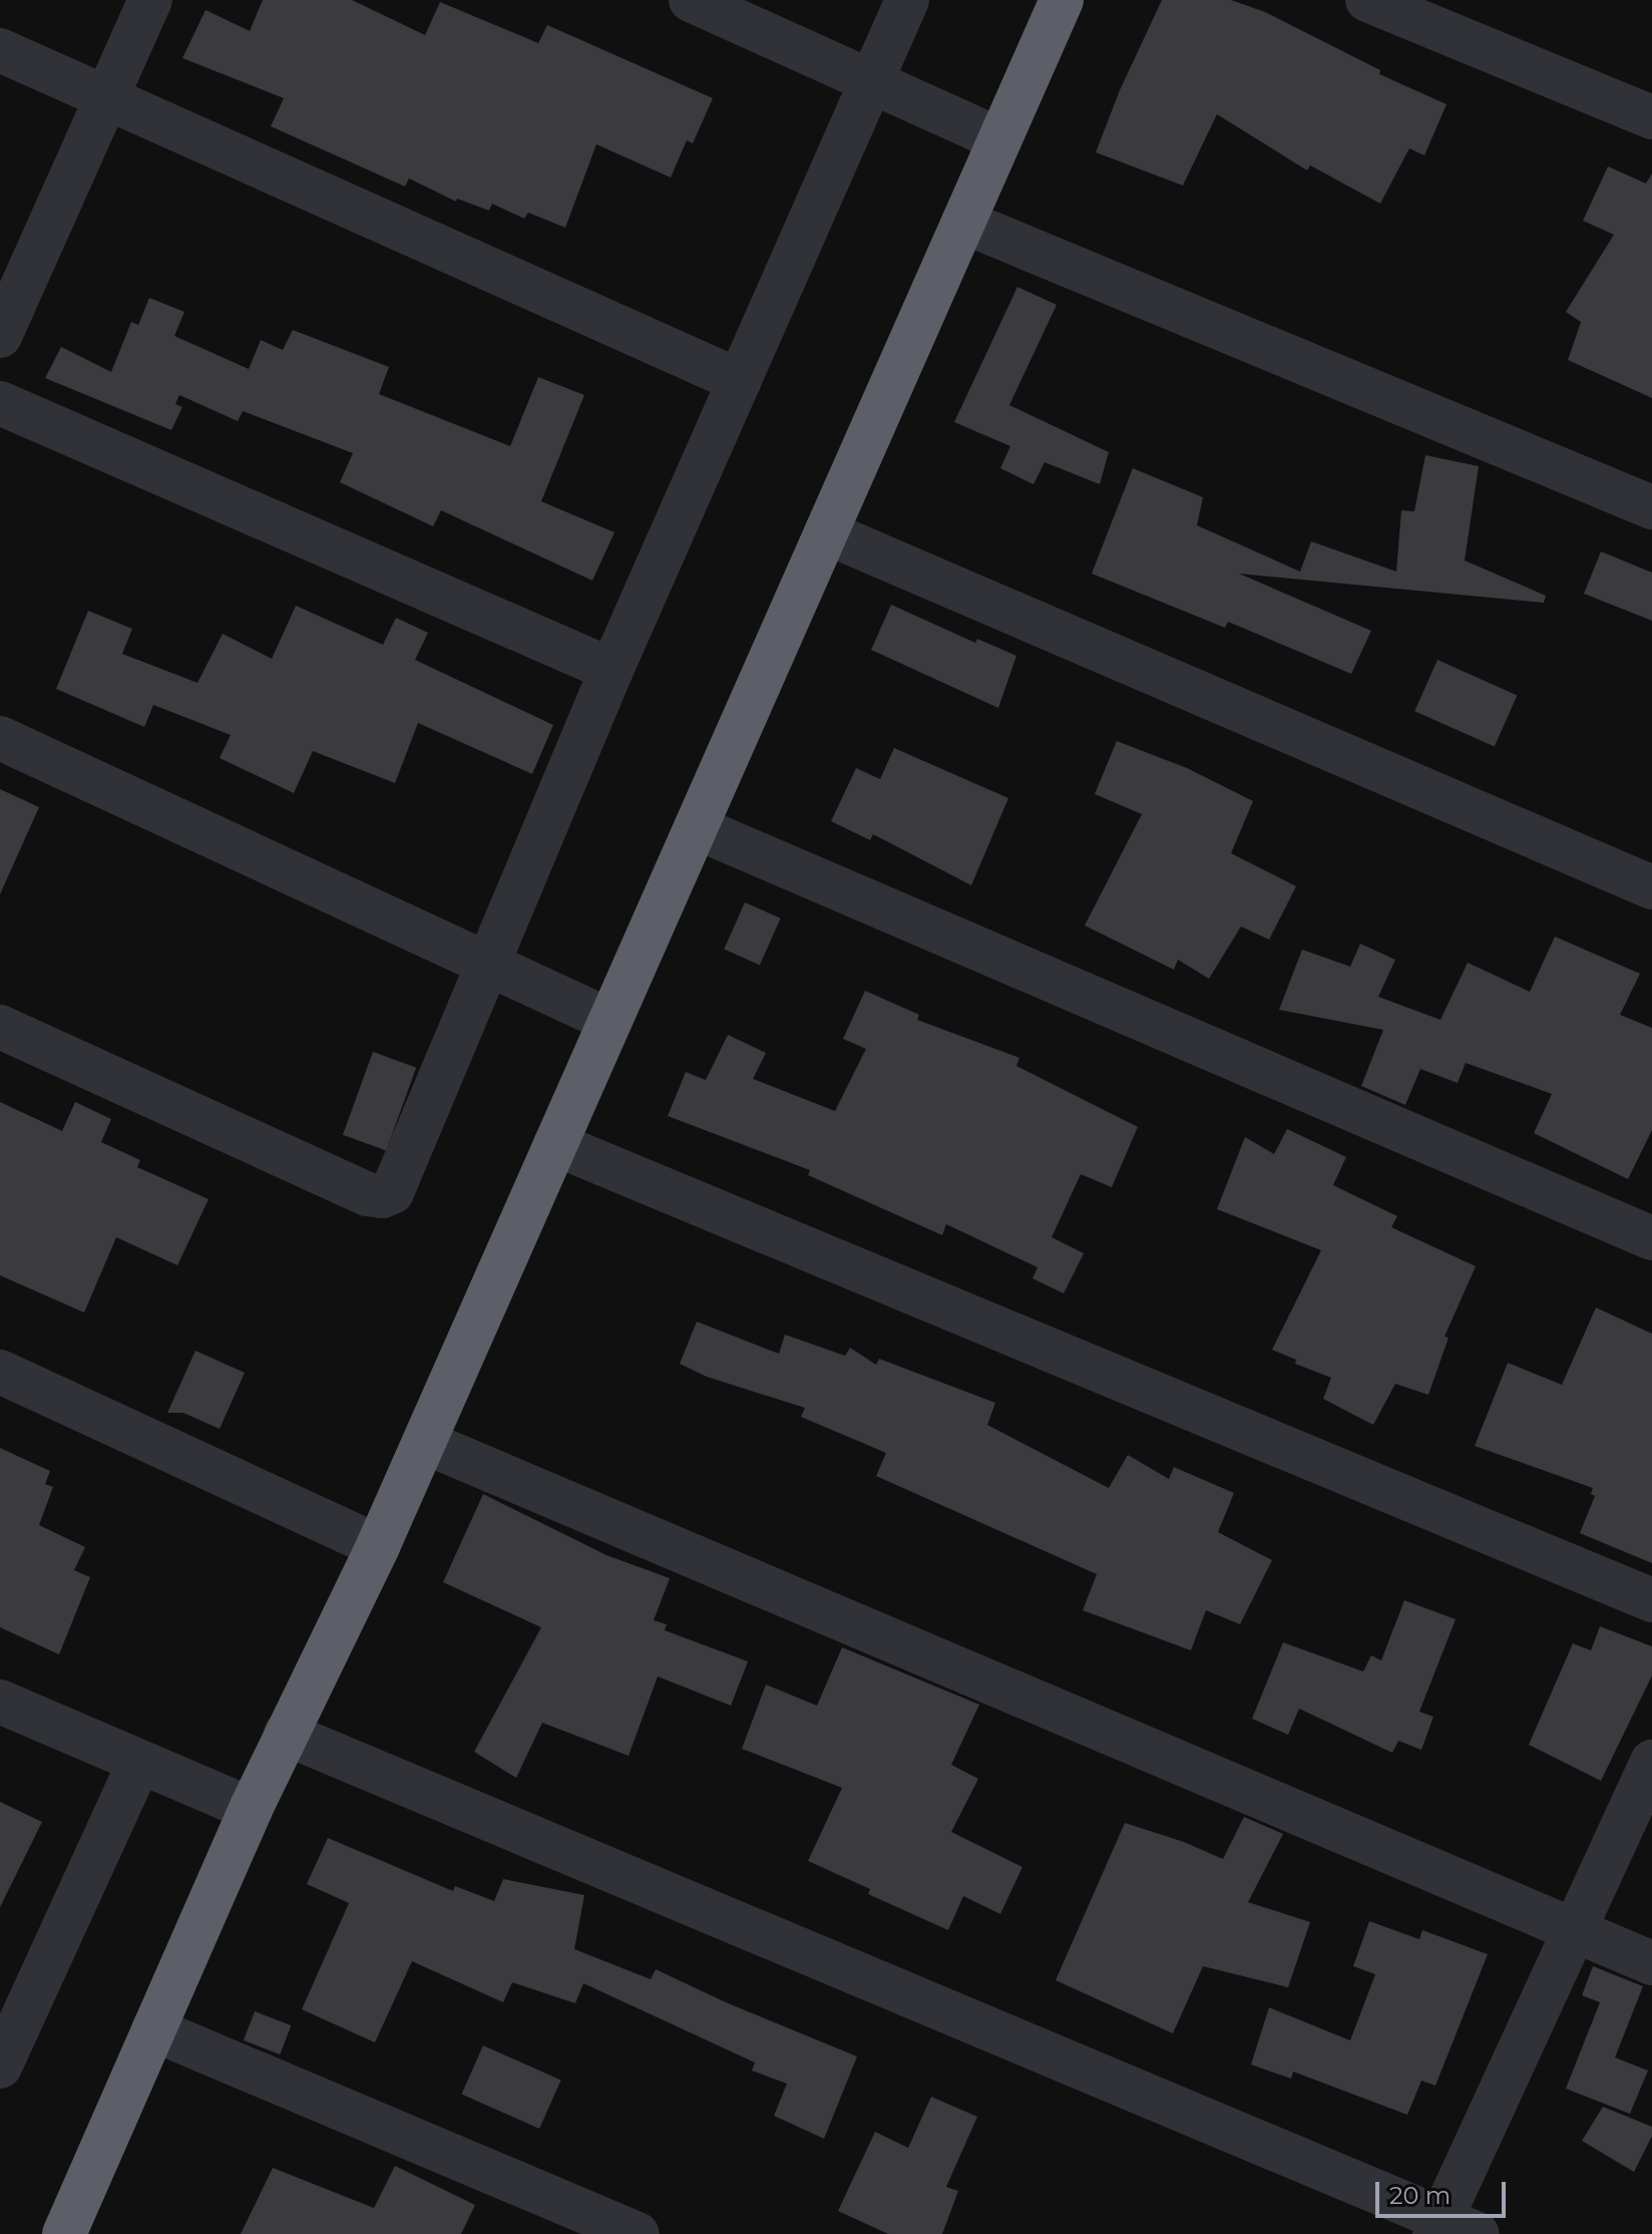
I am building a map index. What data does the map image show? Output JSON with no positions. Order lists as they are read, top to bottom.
{
  "scale_bar": "20 m"
}
